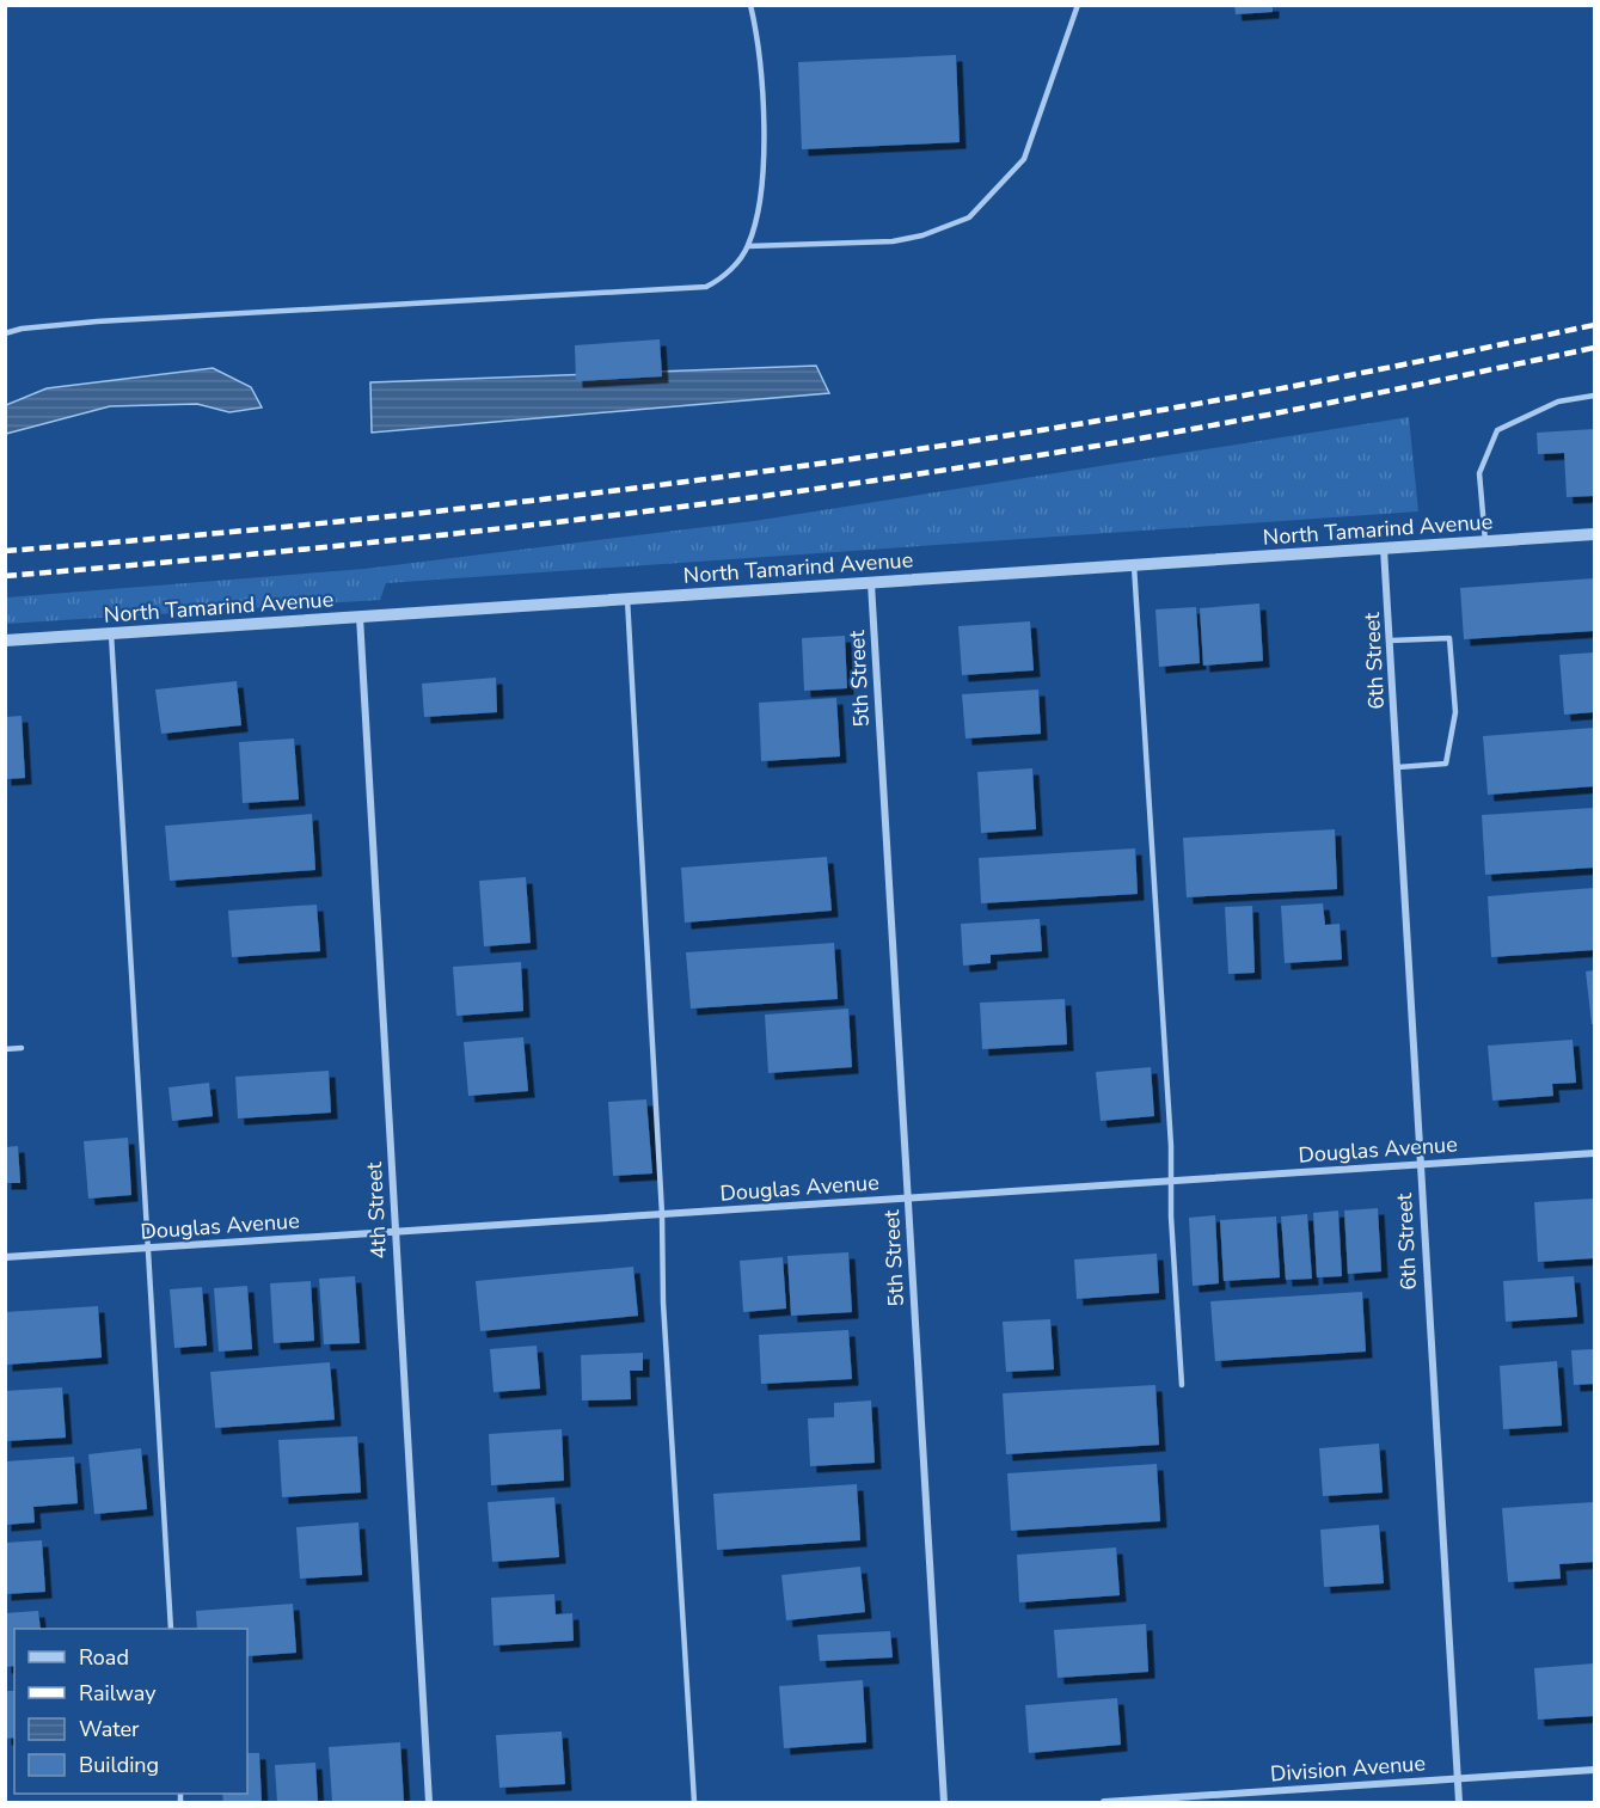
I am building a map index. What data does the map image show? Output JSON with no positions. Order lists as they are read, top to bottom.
{
  "streets": {
    "street": [
      "North Tamarind Avenue",
      "6th Street",
      "5th Street",
      "Douglas Avenue",
      "4th Street",
      "Division Avenue"
    ]
  },
  "crossings": [
    ["North Tamarind Avenue", "6th Street"],
    ["North Tamarind Avenue", "5th Street"],
    ["North Tamarind Avenue", "4th Street"],
    ["6th Street", "Douglas Avenue"],
    ["6th Street", "Division Avenue"],
    ["5th Street", "Douglas Avenue"],
    ["Douglas Avenue", "4th Street"]
  ],
  "legend": [
    "Road",
    "Railway",
    "Water",
    "Building"
  ]
}
